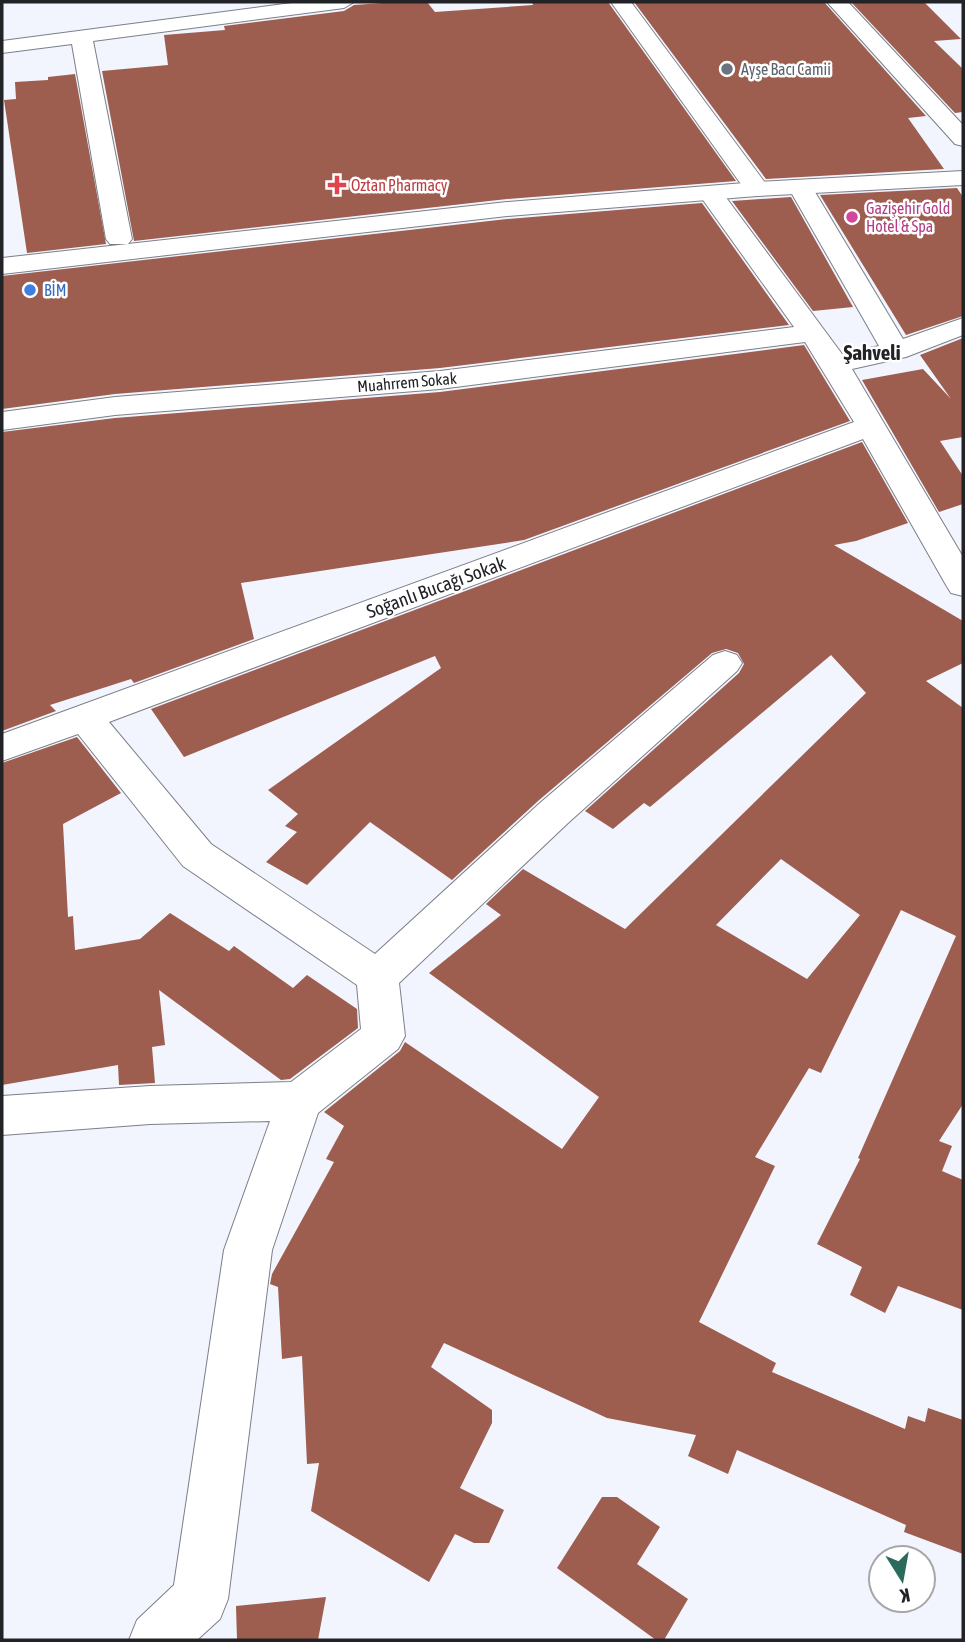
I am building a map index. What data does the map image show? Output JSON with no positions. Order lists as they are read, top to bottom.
{
  "streets": {
    "street": ["Muahrrem Sokak", "Soğanlı Bucağı Sokak"]
  },
  "districts": ["Şahveli"],
  "places": {
    "other": ["Ayşe Bacı Camii", "Gazişehir Gold Hotel & Spa", "BİM"],
    "health": ["Oztan Pharmacy"]
  },
  "north": "bottom"
}
